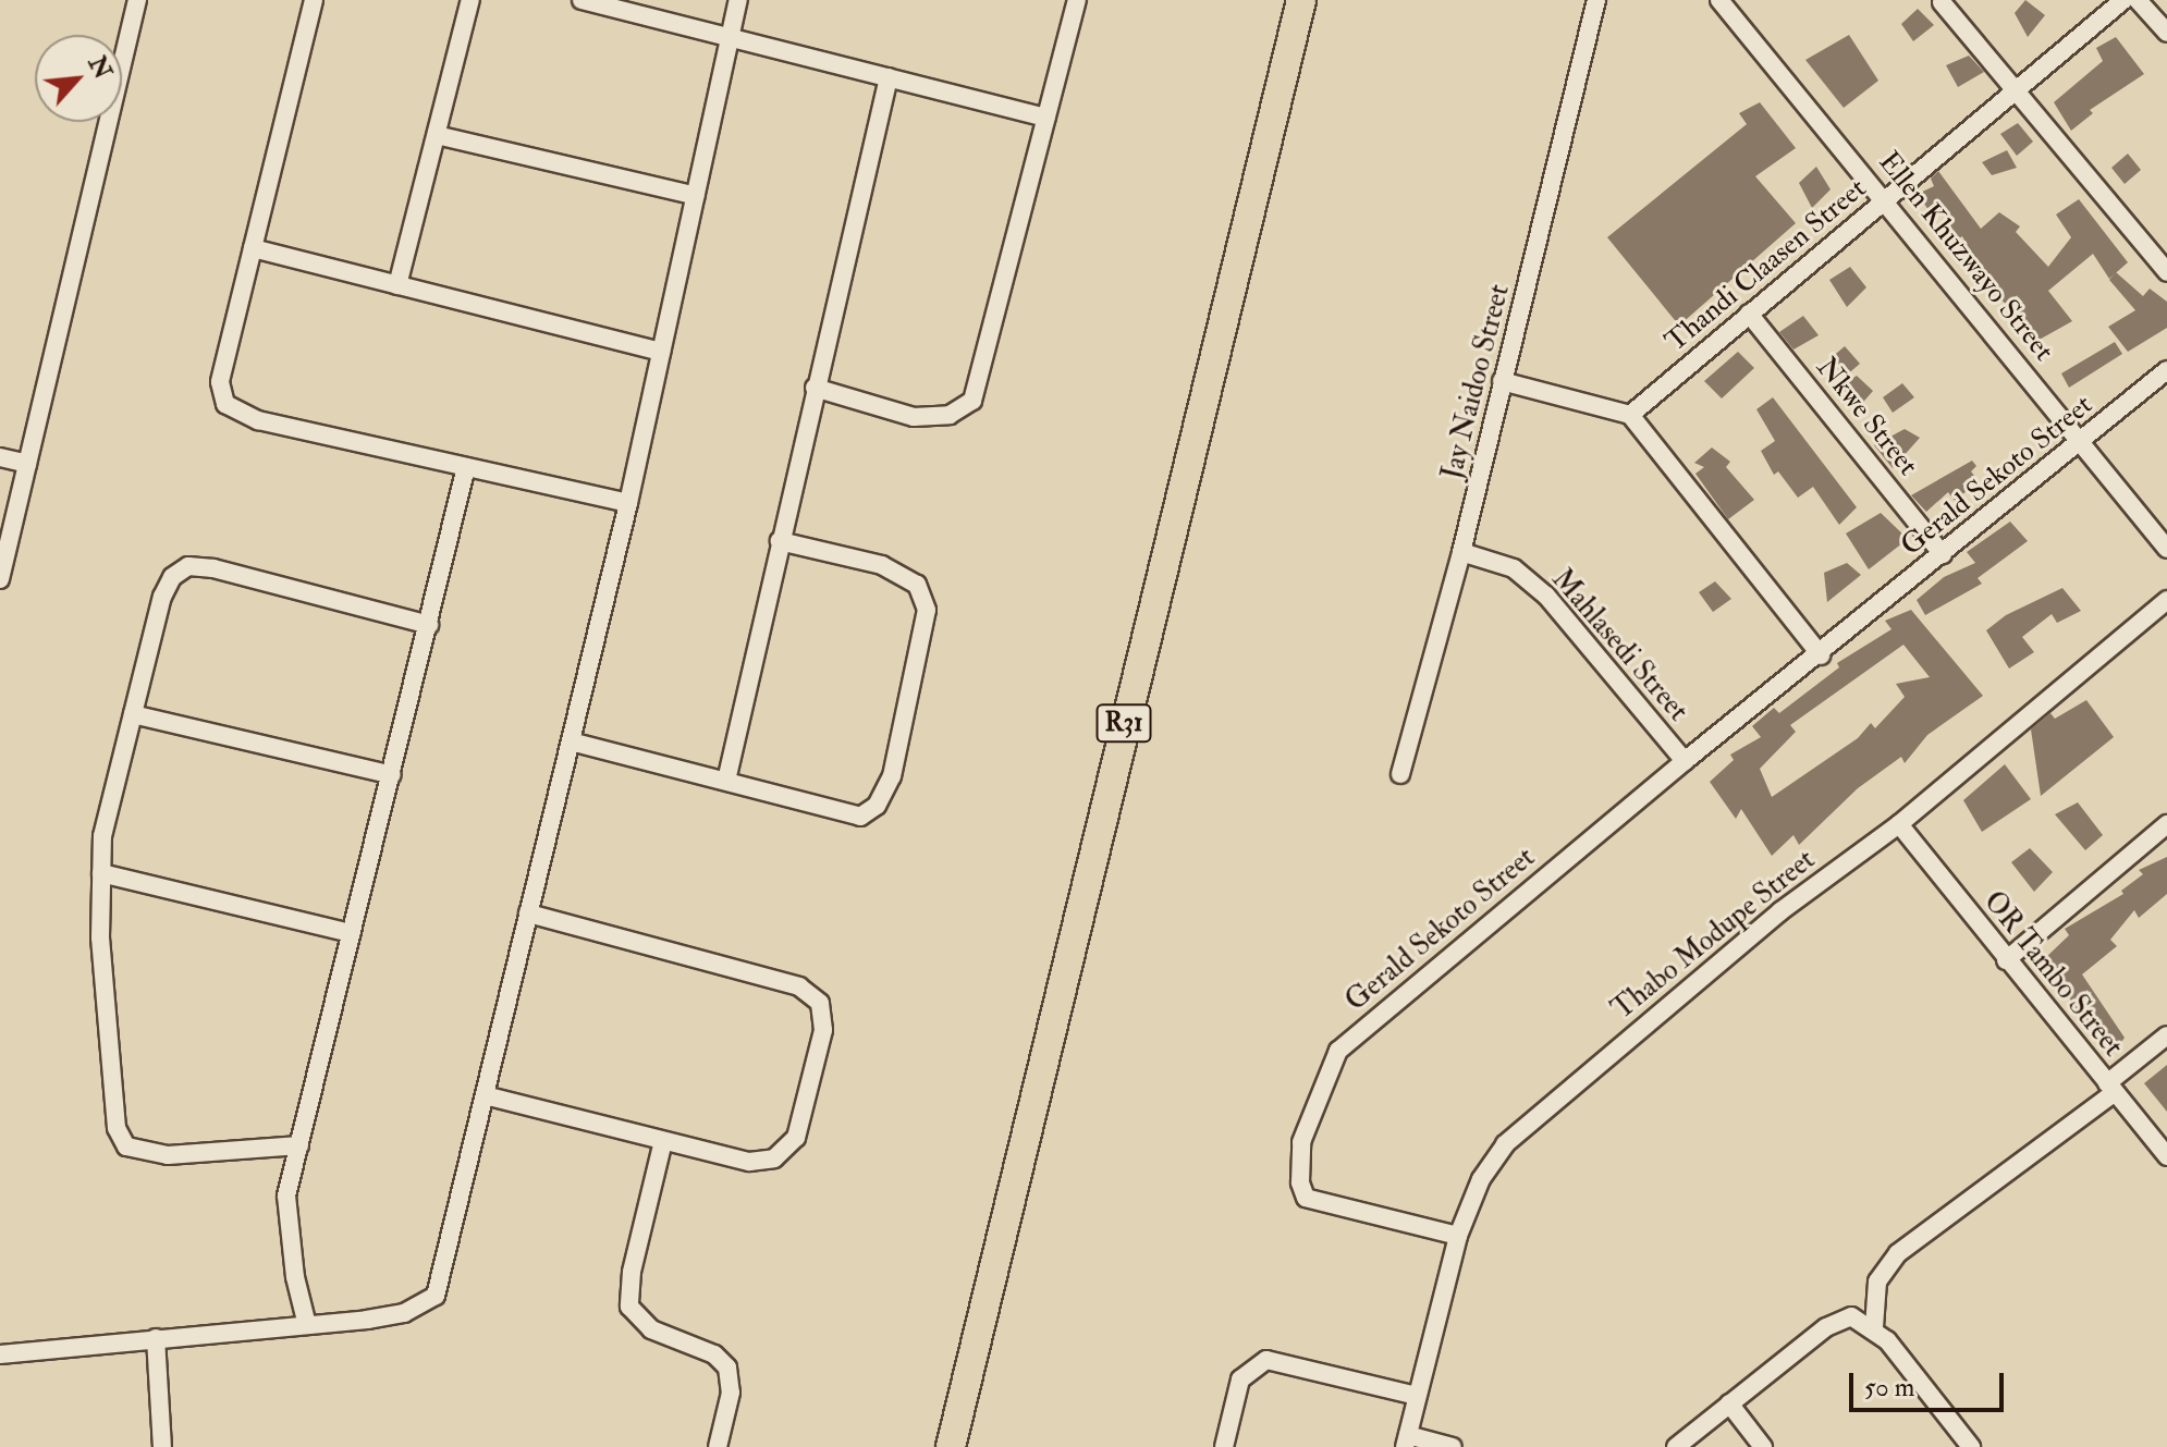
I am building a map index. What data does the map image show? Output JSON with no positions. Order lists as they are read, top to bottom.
{
  "streets": {
    "main road": ["R31"],
    "street": [
      "Ellen Khuzwayo Street",
      "Thandi Claasen Street",
      "Jay Naidoo Street",
      "Nkwe Street",
      "Gerald Sekoto Street",
      "Mahlasedi Street",
      "Thabo Modupe Street",
      "OR Tambo Street"
    ]
  },
  "crossings": [
    ["Ellen Khuzwayo Street", "Thandi Claasen Street"],
    ["Ellen Khuzwayo Street", "Gerald Sekoto Street"],
    ["Thandi Claasen Street", "Nkwe Street"],
    ["Jay Naidoo Street", "Mahlasedi Street"],
    ["Nkwe Street", "Gerald Sekoto Street"],
    ["Gerald Sekoto Street", "Mahlasedi Street"],
    ["Gerald Sekoto Street", "Thabo Modupe Street"],
    ["Thabo Modupe Street", "OR Tambo Street"]
  ],
  "scale_bar": "50 m",
  "north": "top right"
}
